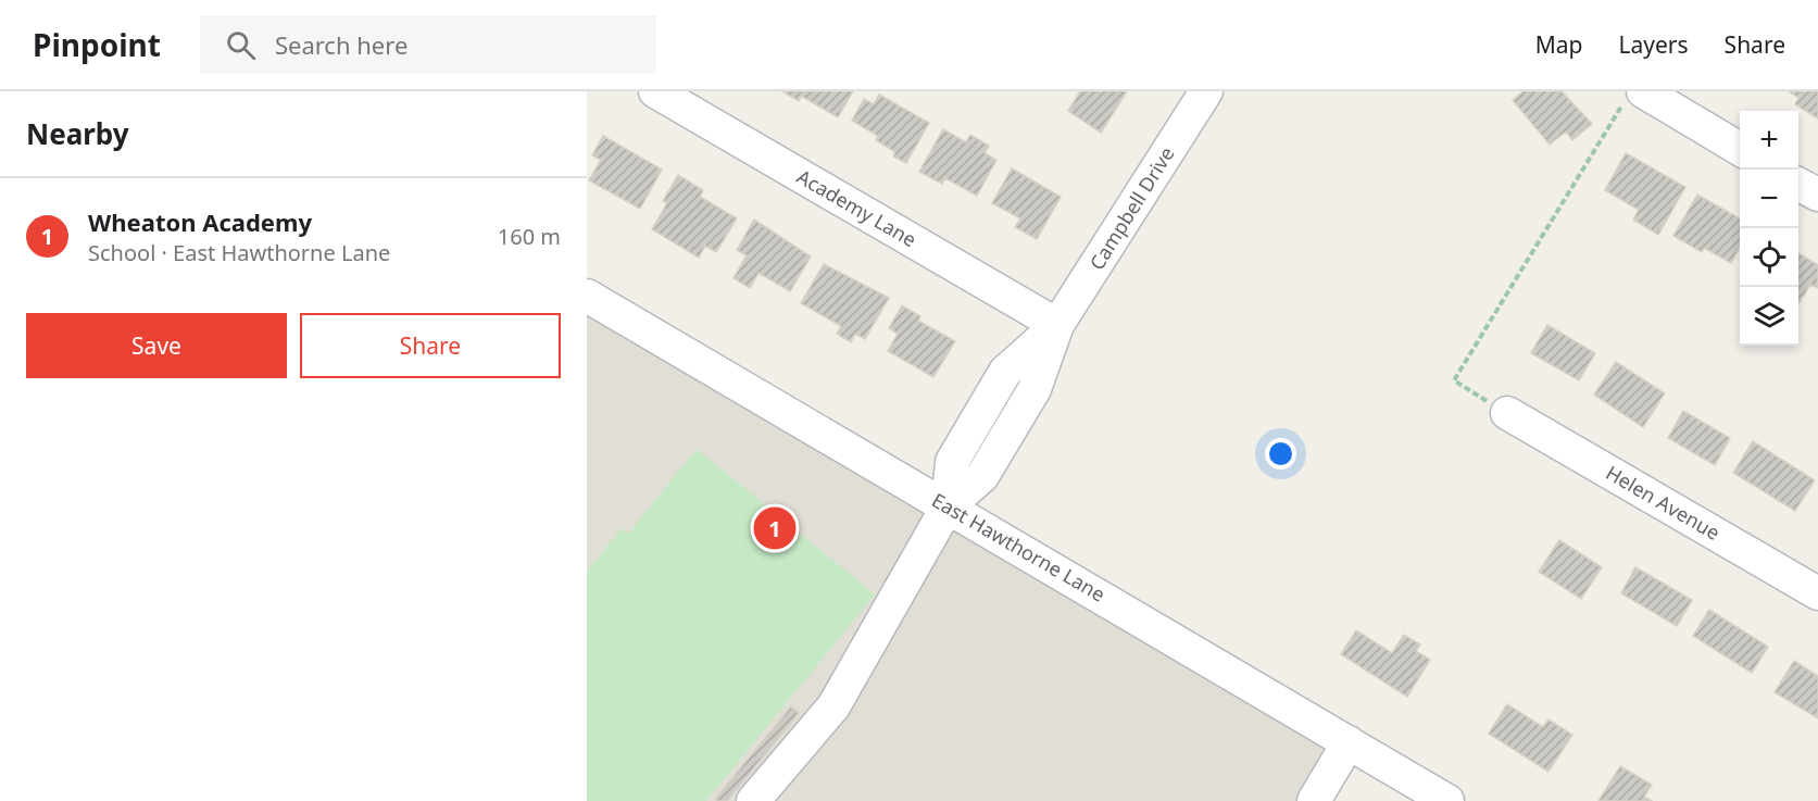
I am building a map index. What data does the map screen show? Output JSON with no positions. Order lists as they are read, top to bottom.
{
  "streets": {
    "street": [
      "Academy Lane",
      "Campbell Drive",
      "Helen Avenue",
      "East Hawthorne Lane"
    ]
  },
  "crossings": [
    ["Academy Lane", "Campbell Drive"],
    ["Campbell Drive", "East Hawthorne Lane"]
  ],
  "page": {
    "header": "Pinpoint",
    "search": "Search here",
    "nav": ["Map", "Layers", "Share"],
    "heading": "Nearby",
    "map_buttons": ["+", "−"],
    "list": [
      {
        "mark": "1",
        "name": "Wheaton Academy",
        "note": "School · East Hawthorne Lane",
        "value": "160 m"
      }
    ],
    "buttons": ["Save", "Share"],
    "pins": "1"
  }
}
